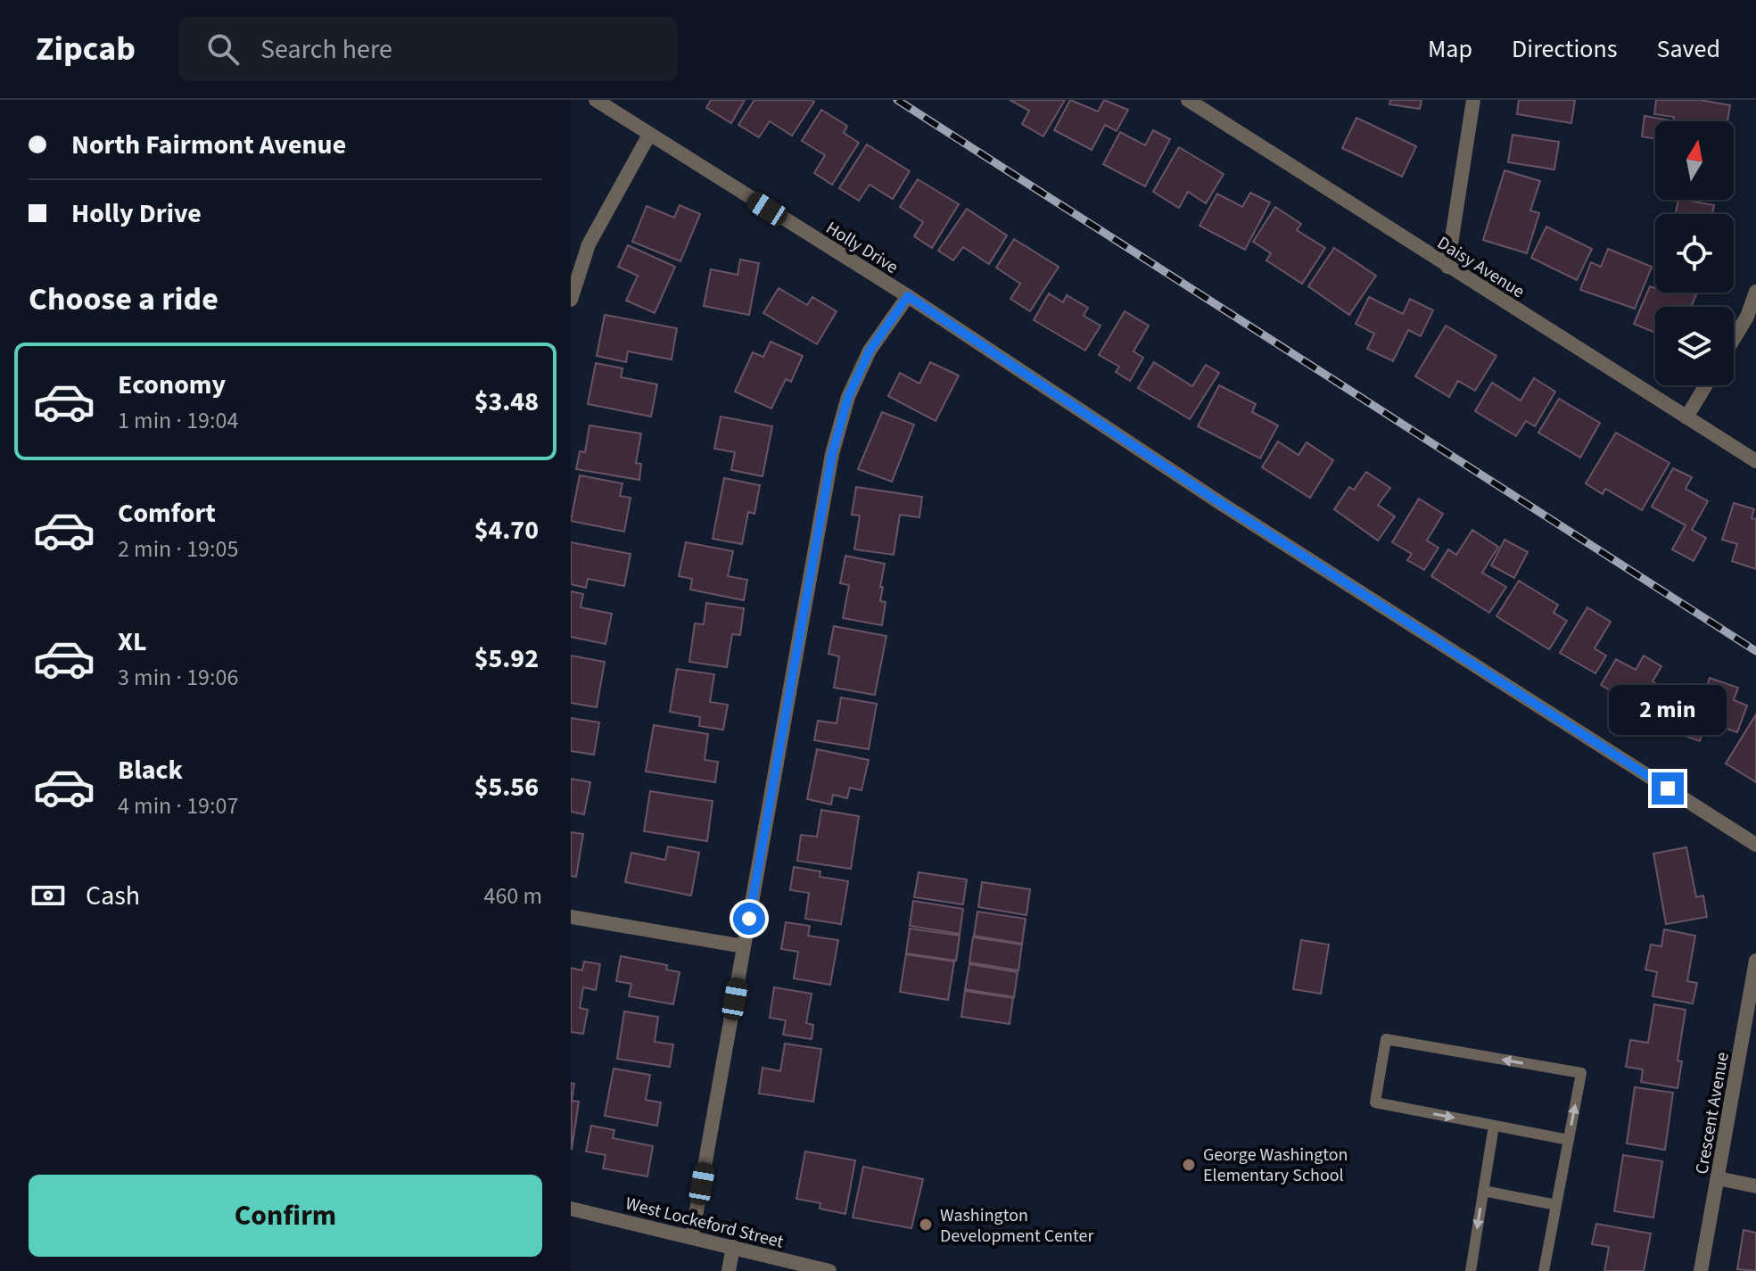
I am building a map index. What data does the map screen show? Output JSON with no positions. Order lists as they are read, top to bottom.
{
  "streets": {
    "street": [
      "Holly Drive",
      "Daisy Avenue",
      "Crescent Avenue",
      "West Lockeford Street"
    ]
  },
  "places": ["George Washington Elementary School", "Washington Development Center"],
  "north": "top",
  "page": {
    "header": "Zipcab",
    "search": "Search here",
    "nav": ["Map", "Directions", "Saved"],
    "banner": ["North Fairmont Avenue", "Holly Drive"],
    "heading": "Choose a ride",
    "list": [
      {
        "name": "Economy",
        "note": "1 min · 19:04",
        "value": "$3.48"
      },
      {
        "name": "Comfort",
        "note": "2 min · 19:05",
        "value": "$4.70"
      },
      {
        "name": "XL",
        "note": "3 min · 19:06",
        "value": "$5.92"
      },
      {
        "name": "Black",
        "note": "4 min · 19:07",
        "value": "$5.56"
      }
    ],
    "bubble": "2 min",
    "pay": ["Cash", "460 m"],
    "buttons": "Confirm"
  }
}
